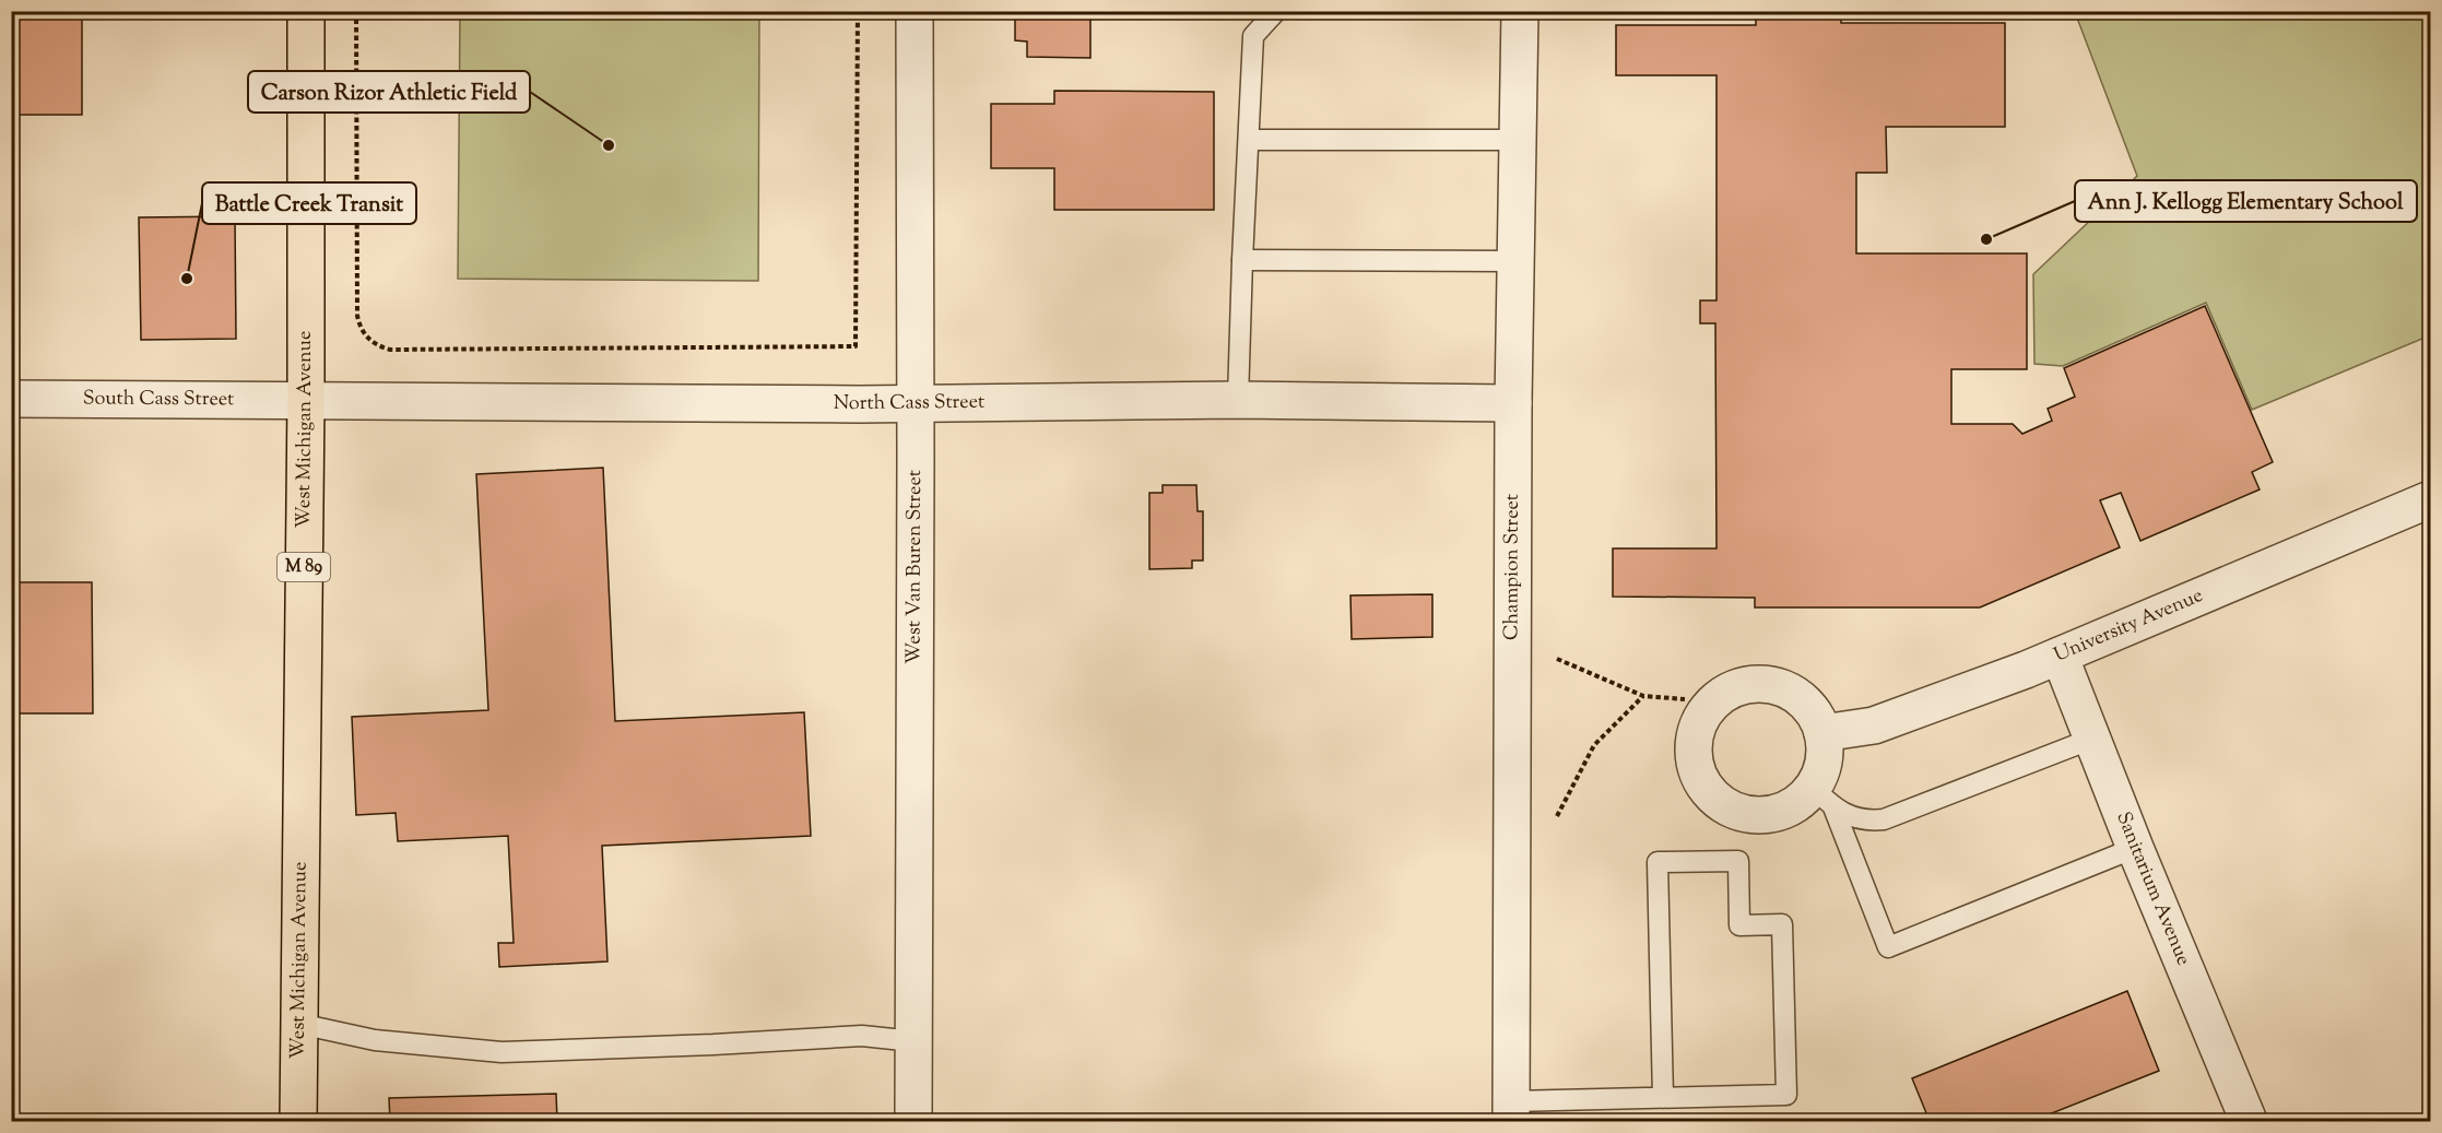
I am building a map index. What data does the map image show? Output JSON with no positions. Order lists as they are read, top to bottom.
{
  "streets": {
    "highway": ["West Michigan Avenue", "M 89"],
    "street": [
      "South Cass Street",
      "North Cass Street",
      "West Van Buren Street",
      "Champion Street",
      "University Avenue",
      "Sanitarium Avenue"
    ]
  },
  "crossings": [
    ["South Cass Street", "North Cass Street"],
    ["South Cass Street", "West Michigan Avenue"],
    ["North Cass Street", "West Michigan Avenue"],
    ["North Cass Street", "West Van Buren Street"],
    ["North Cass Street", "Champion Street"],
    ["University Avenue", "Sanitarium Avenue"]
  ],
  "places": ["Carson Rizor Athletic Field", "Ann J. Kellogg Elementary School", "Battle Creek Transit"]
}
